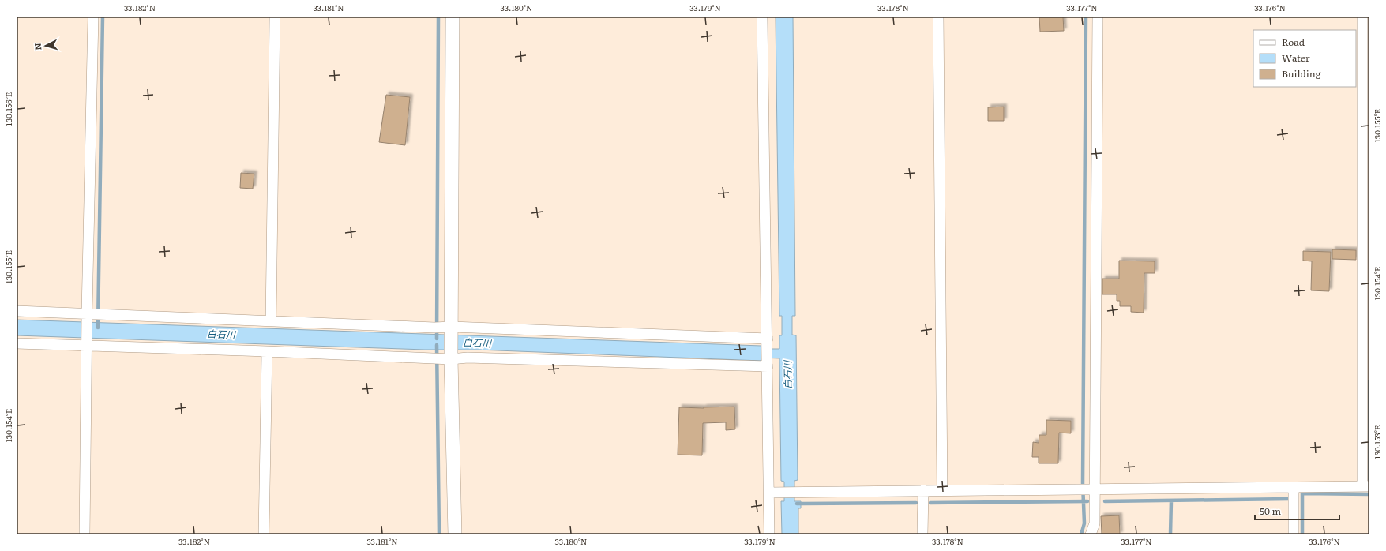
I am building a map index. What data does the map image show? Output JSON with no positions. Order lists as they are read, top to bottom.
{
  "water": ["白石川"],
  "legend": ["Road", "Water", "Building"],
  "scale_bar": "50 m",
  "north": "left",
  "coordinates": [
    "33.182°N",
    "33.181°N",
    "33.180°N",
    "33.179°N",
    "33.178°N",
    "33.177°N",
    "33.176°N",
    "130.156°E",
    "130.155°E",
    "130.154°E",
    "130.153°E"
  ]
}
